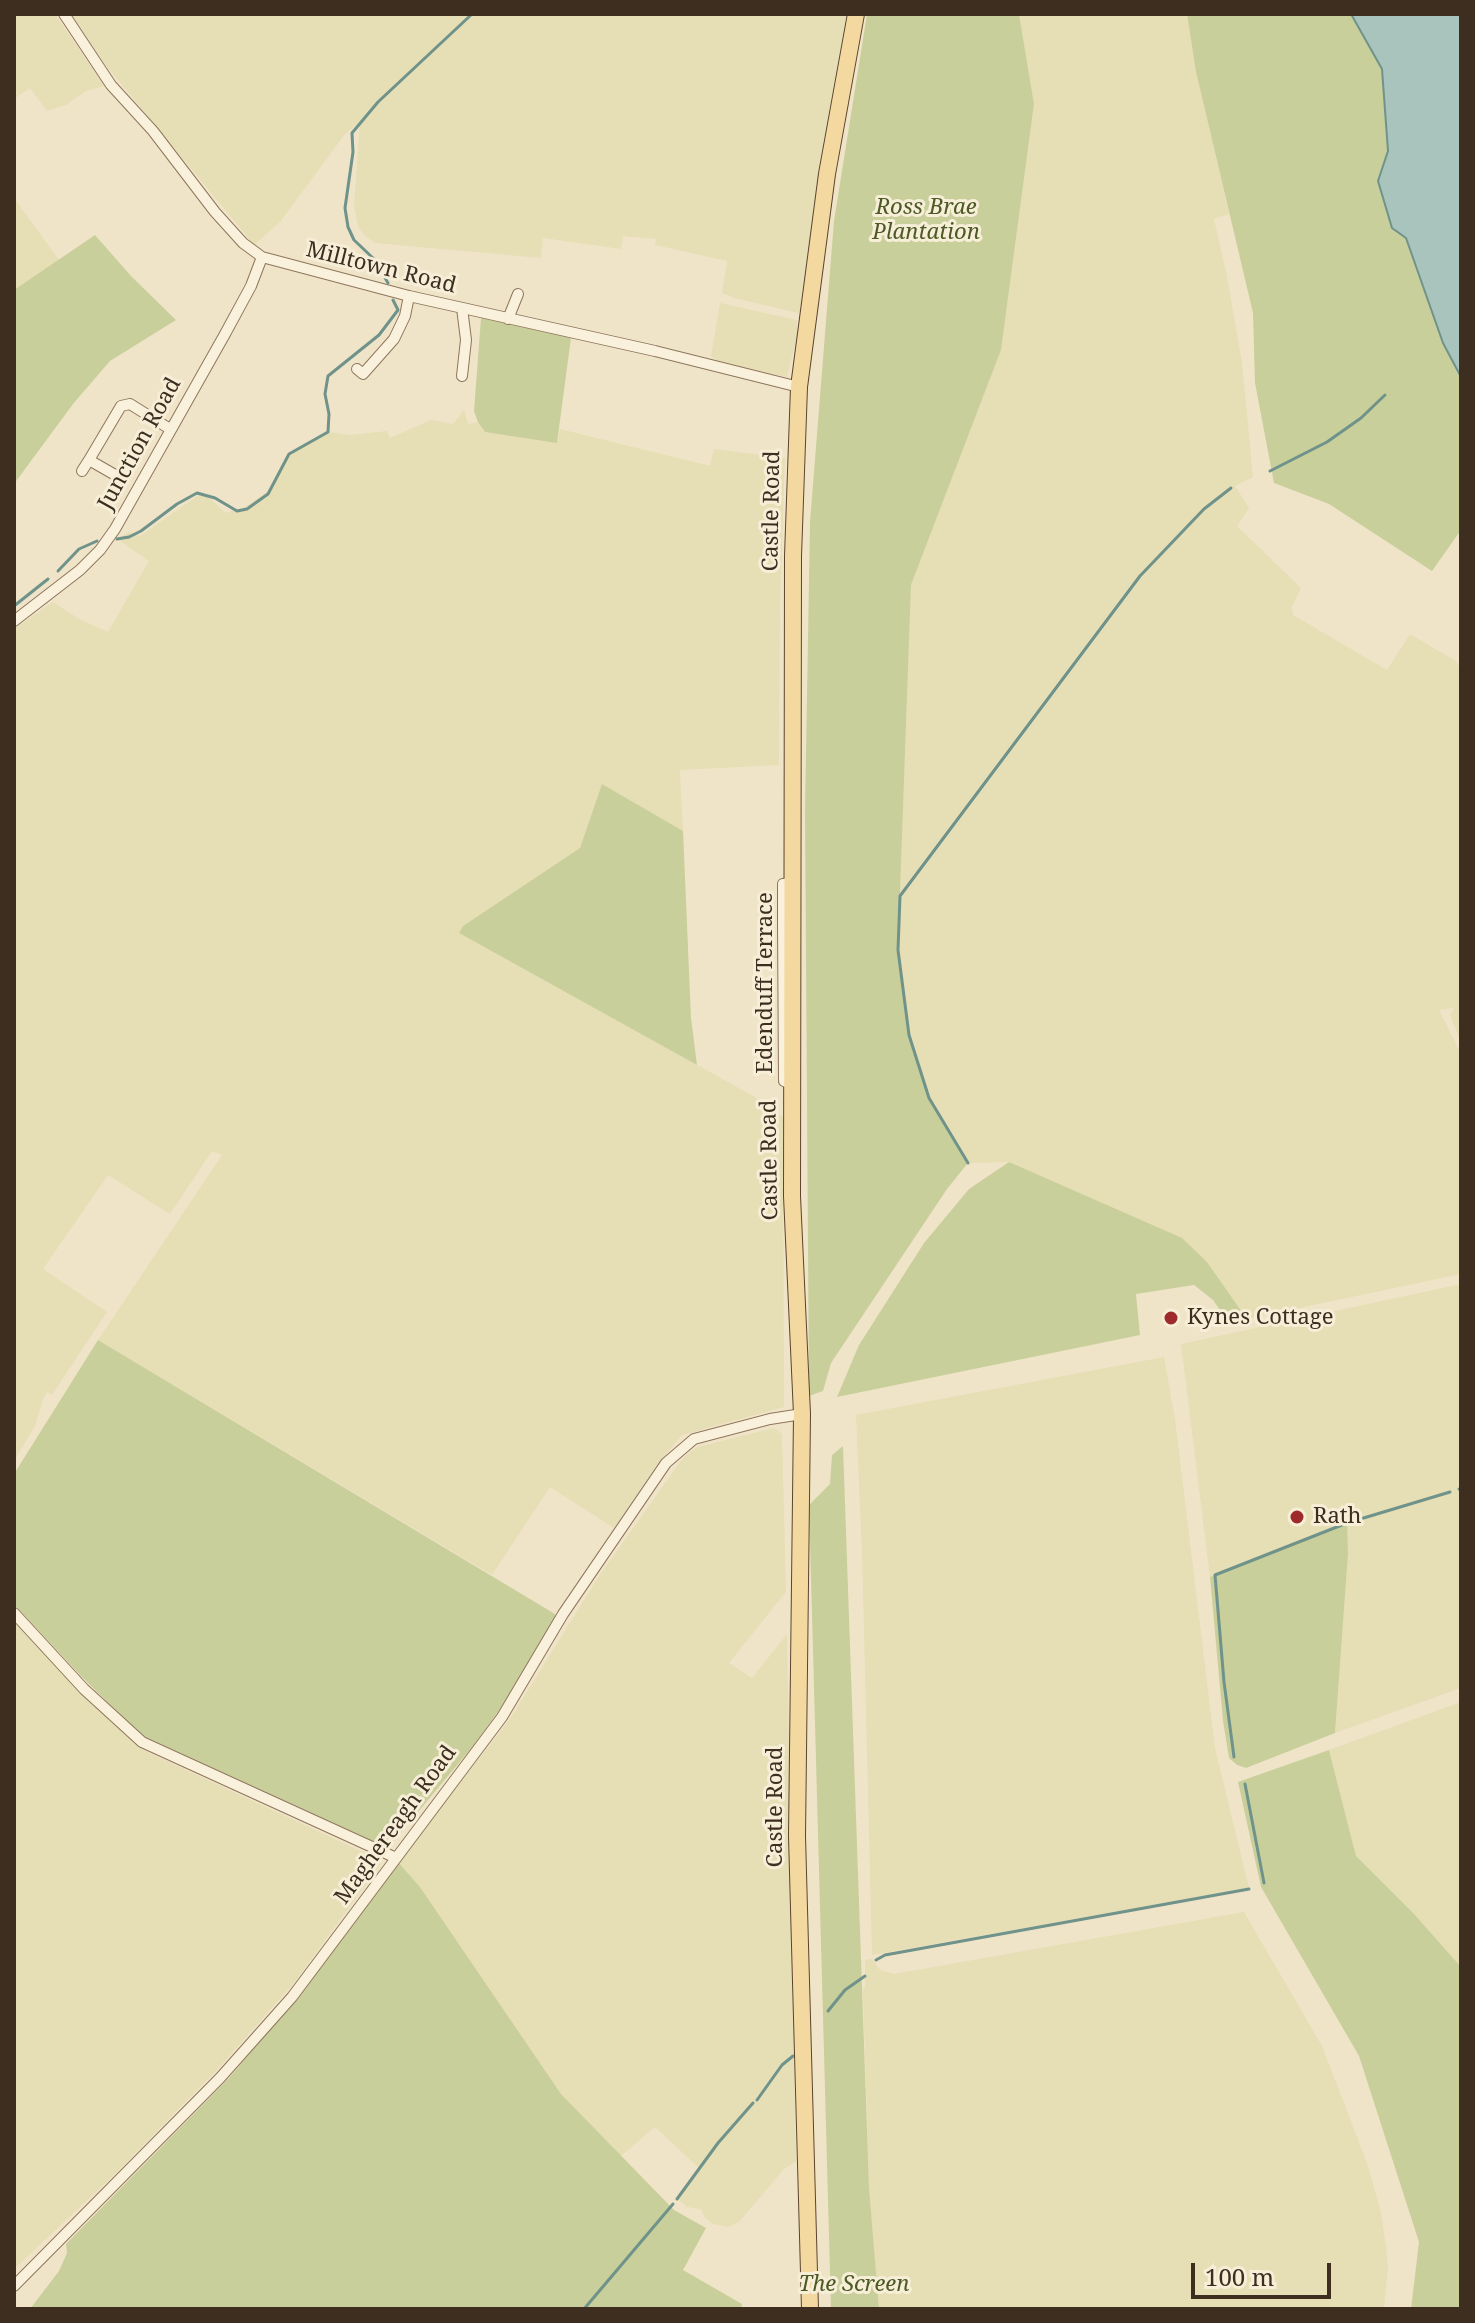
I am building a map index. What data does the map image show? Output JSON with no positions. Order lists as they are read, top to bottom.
{
  "streets": {
    "main road": ["Castle Road"],
    "street": ["Milltown Road", "Junction Road", "Maghereagh Road"]
  },
  "crossings": [
    ["Milltown Road", "Junction Road"],
    ["Milltown Road", "Castle Road"],
    ["Castle Road", "Maghereagh Road"]
  ],
  "parks": ["Ross Brae Plantation", "The Screen"],
  "places": ["Kynes Cottage", "Rath"],
  "scale_bar": "100 m"
}
